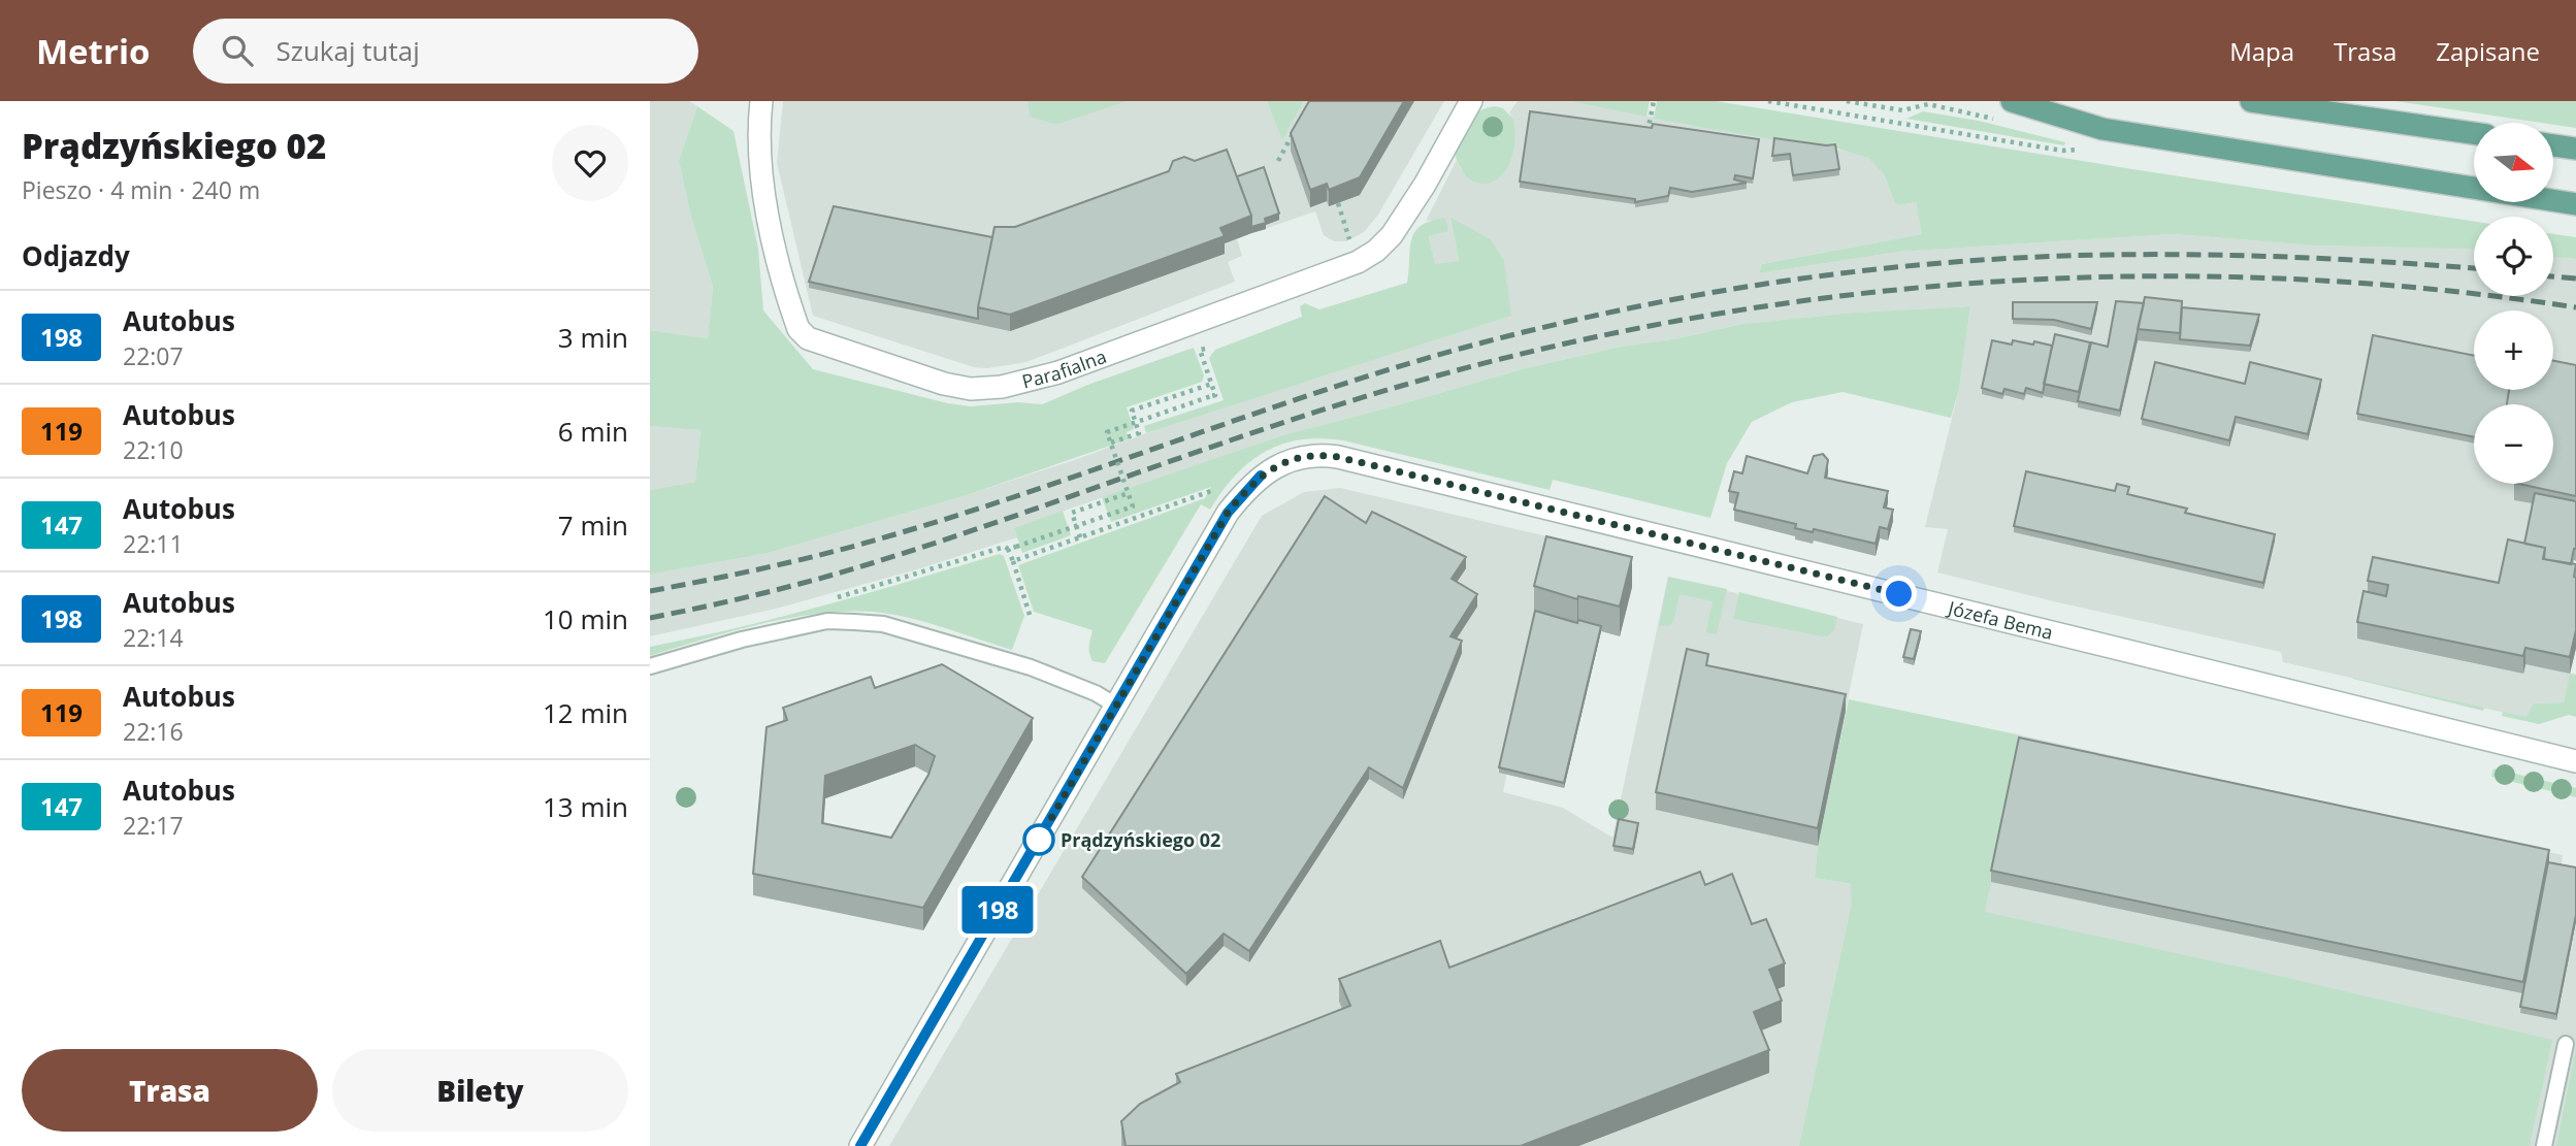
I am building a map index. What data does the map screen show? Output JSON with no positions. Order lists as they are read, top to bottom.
{
  "streets": {
    "street": ["Parafialna", "Józefa Bema"]
  },
  "places": ["Prądzyńskiego 02"],
  "lines": ["bus line 198"],
  "north": "right",
  "page": {
    "header": "Metrio",
    "search": "Szukaj tutaj",
    "nav": ["Mapa", "Trasa", "Zapisane"],
    "heading": [
      ["Prądzyńskiego 02", "Pieszo · 4 min · 240 m"],
      "Odjazdy"
    ],
    "on_map": "198",
    "map_buttons": ["+", "−"],
    "list": [
      {
        "mark": "198",
        "name": "Autobus",
        "note": "22:07",
        "value": "3 min"
      },
      {
        "mark": "119",
        "name": "Autobus",
        "note": "22:10",
        "value": "6 min"
      },
      {
        "mark": "147",
        "name": "Autobus",
        "note": "22:11",
        "value": "7 min"
      },
      {
        "mark": "198",
        "name": "Autobus",
        "note": "22:14",
        "value": "10 min"
      },
      {
        "mark": "119",
        "name": "Autobus",
        "note": "22:16",
        "value": "12 min"
      },
      {
        "mark": "147",
        "name": "Autobus",
        "note": "22:17",
        "value": "13 min"
      }
    ],
    "buttons": ["Trasa", "Bilety"]
  }
}
